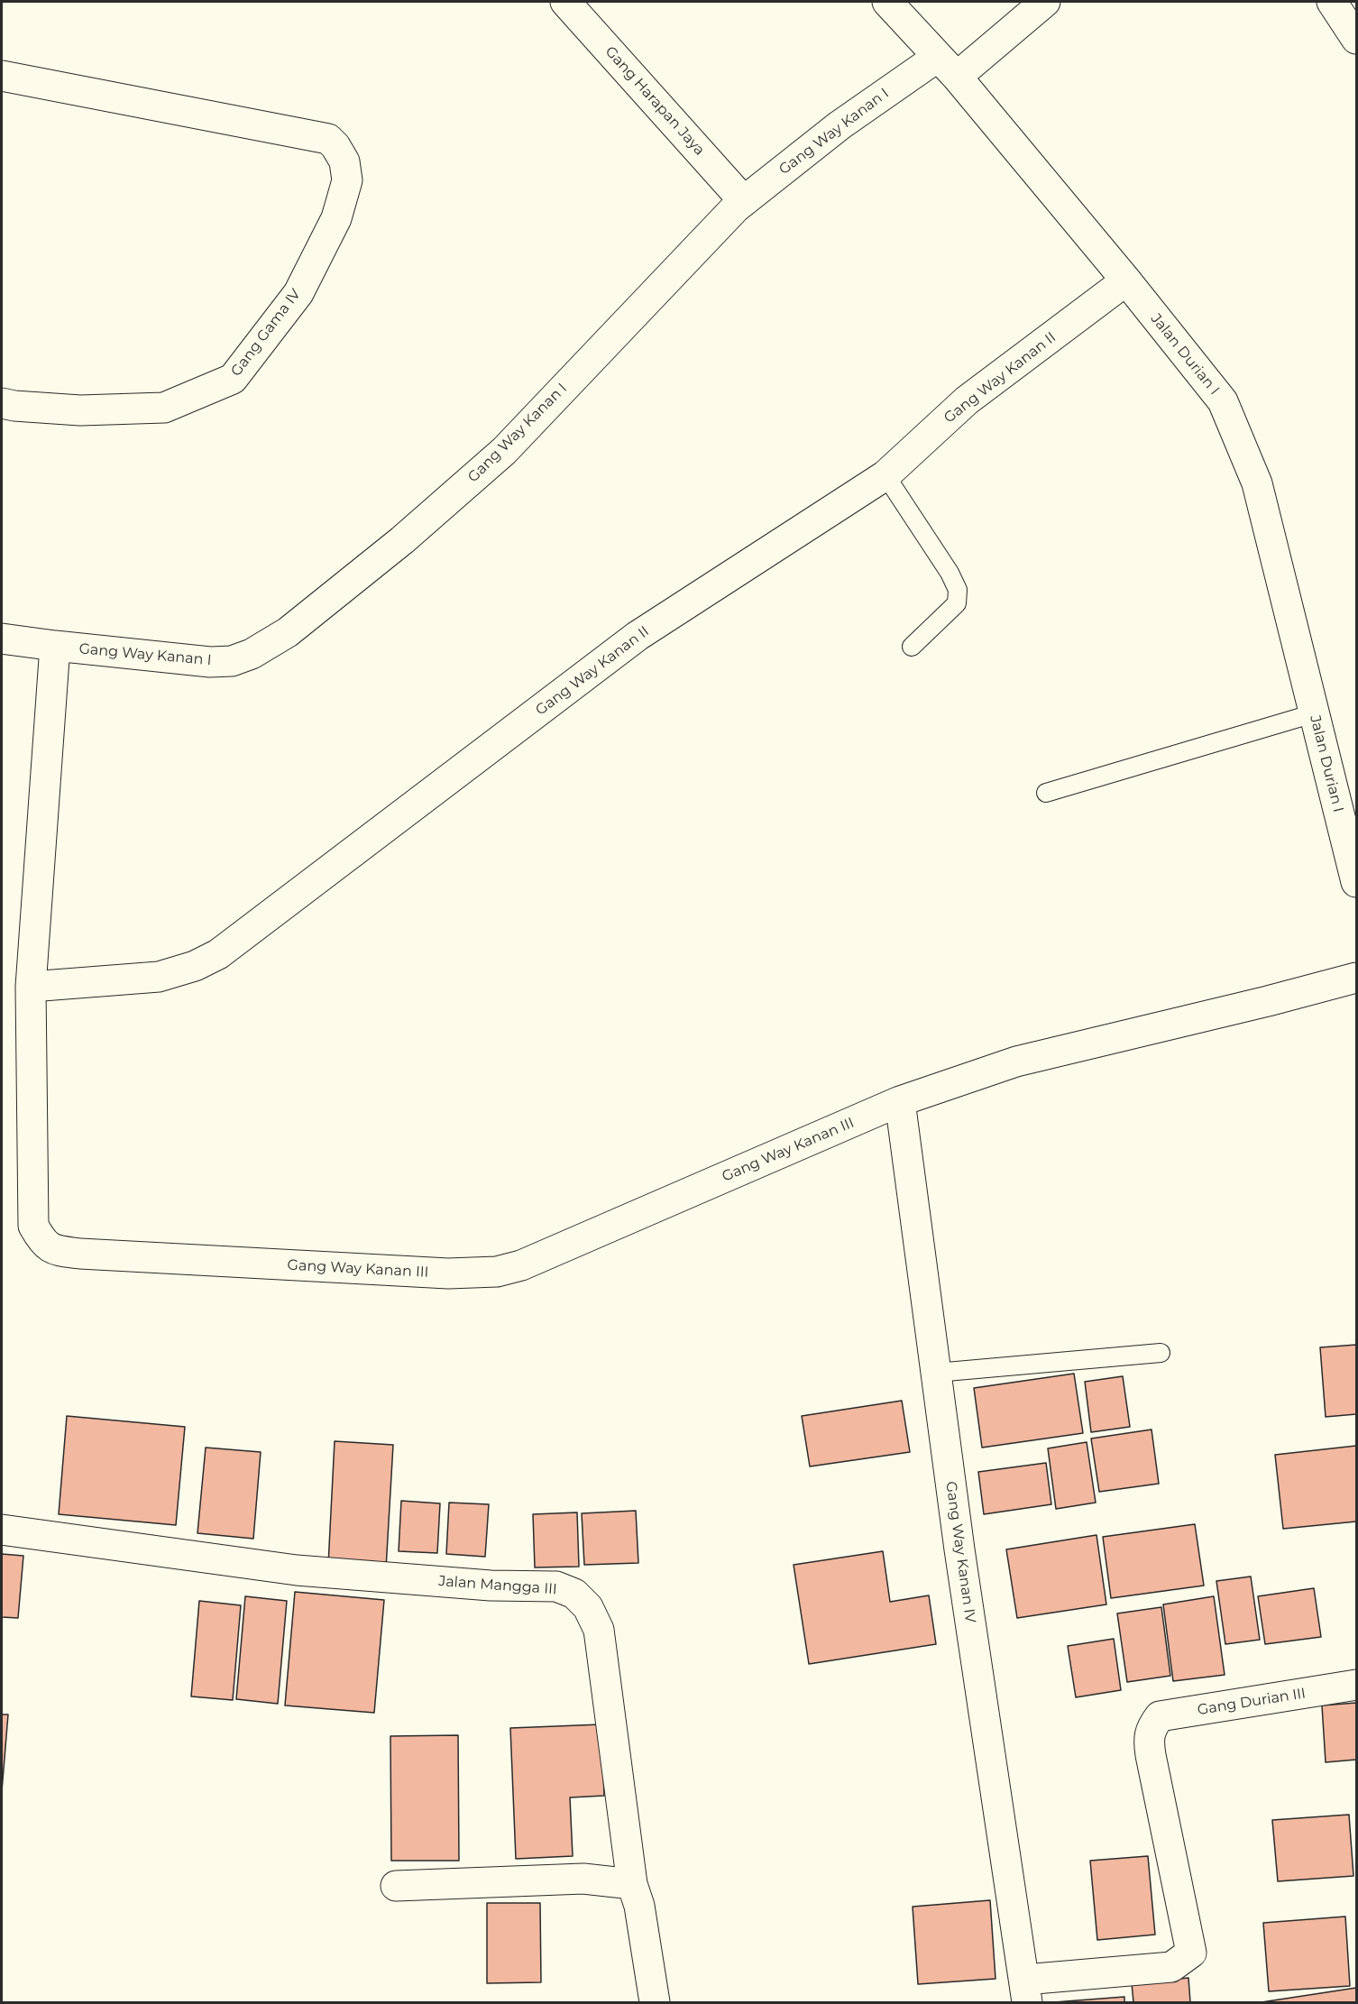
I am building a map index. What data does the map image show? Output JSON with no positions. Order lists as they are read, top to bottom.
{
  "streets": {
    "street": [
      "Gang Harapan Jaya",
      "Gang Way Kanan I",
      "Gang Gama IV",
      "Jalan Durian I",
      "Gang Way Kanan II",
      "Gang Way Kanan III",
      "Gang Way Kanan IV",
      "Jalan Mangga III",
      "Gang Durian III"
    ]
  },
  "crossings": [
    ["Gang Harapan Jaya", "Gang Way Kanan I"],
    ["Gang Way Kanan I", "Jalan Durian I"],
    ["Gang Way Kanan I", "Gang Way Kanan III"],
    ["Jalan Durian I", "Gang Way Kanan II"],
    ["Gang Way Kanan II", "Gang Way Kanan III"],
    ["Gang Way Kanan III", "Gang Way Kanan IV"],
    ["Gang Way Kanan IV", "Gang Durian III"]
  ]
}
